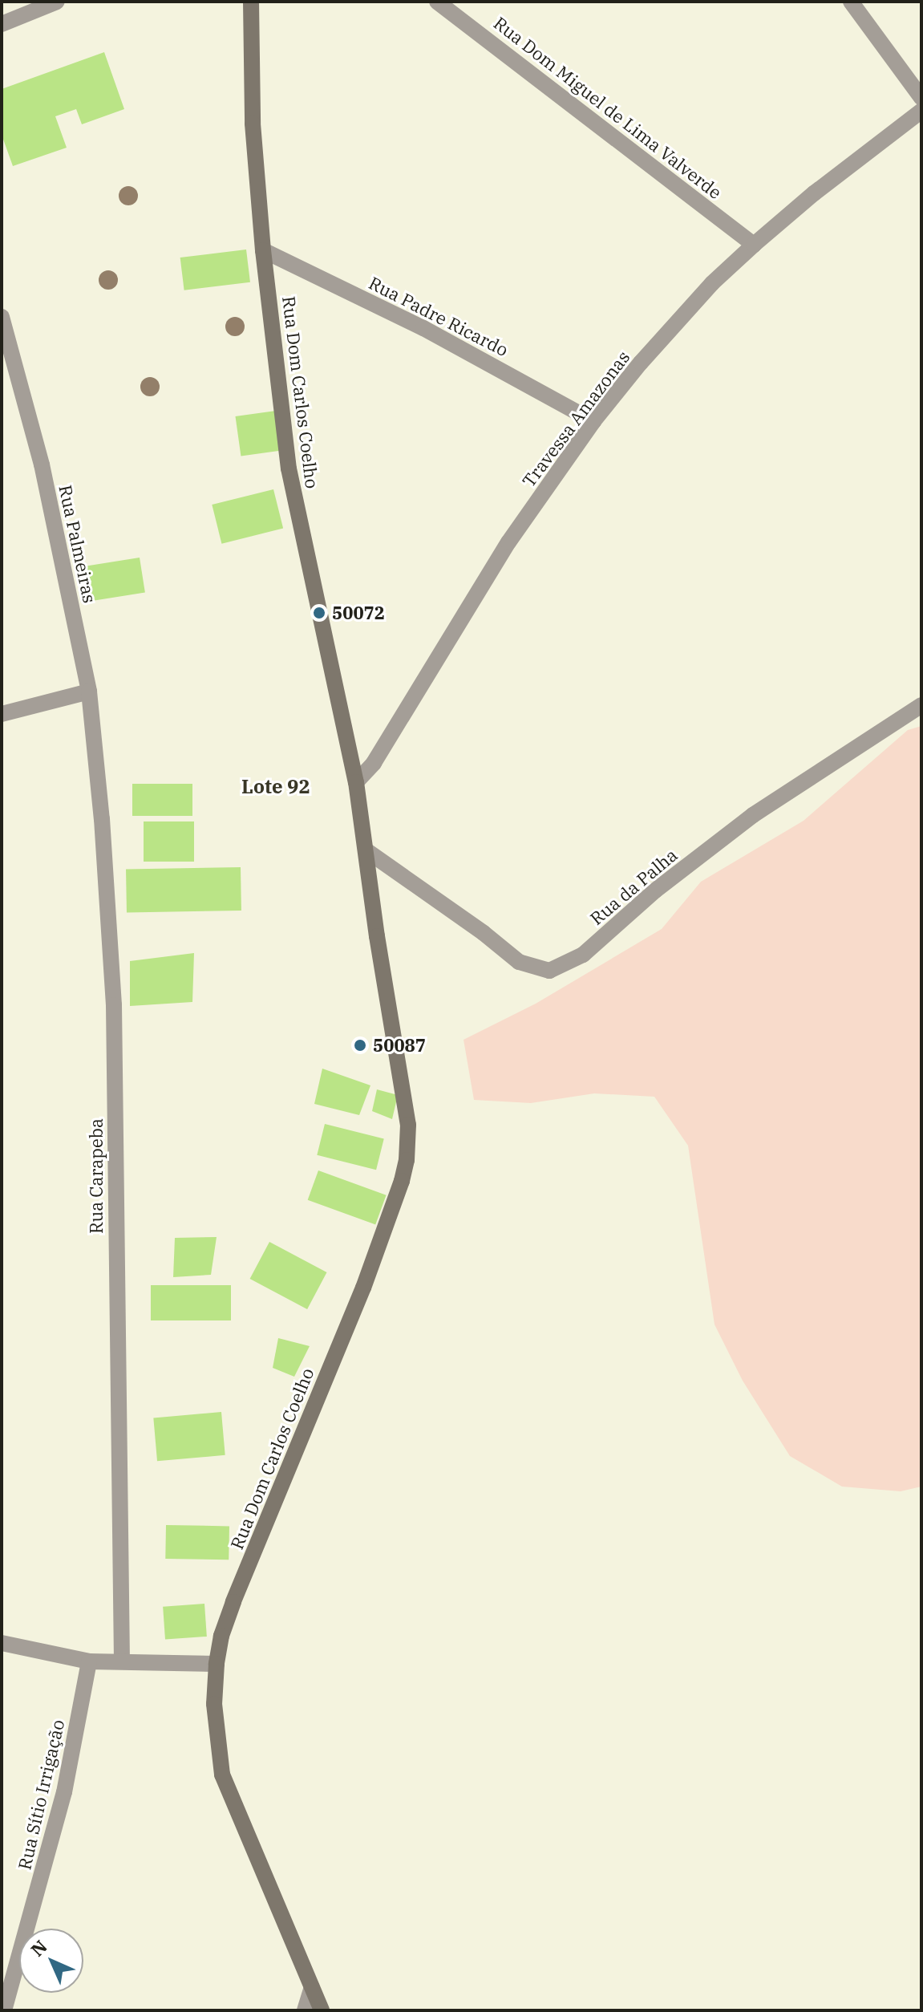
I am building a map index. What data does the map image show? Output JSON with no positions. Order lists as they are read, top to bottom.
{
  "streets": {
    "street": [
      "Rua Dom Miguel de Lima Valverde",
      "Rua Padre Ricardo",
      "Rua Dom Carlos Coelho",
      "Travessa Amazonas",
      "Rua Palmeiras",
      "Rua da Palha",
      "Rua Carapeba",
      "Rua Sítio Irrigação"
    ]
  },
  "crossings": [
    ["Rua Dom Miguel de Lima Valverde", "Travessa Amazonas"],
    ["Rua Padre Ricardo", "Rua Dom Carlos Coelho"],
    ["Rua Padre Ricardo", "Travessa Amazonas"],
    ["Rua Dom Carlos Coelho", "Travessa Amazonas"],
    ["Rua Dom Carlos Coelho", "Rua da Palha"],
    ["Rua Palmeiras", "Rua Carapeba"]
  ],
  "districts": ["Lote 92"],
  "places": ["50072", "50087"],
  "north": "top left"
}
